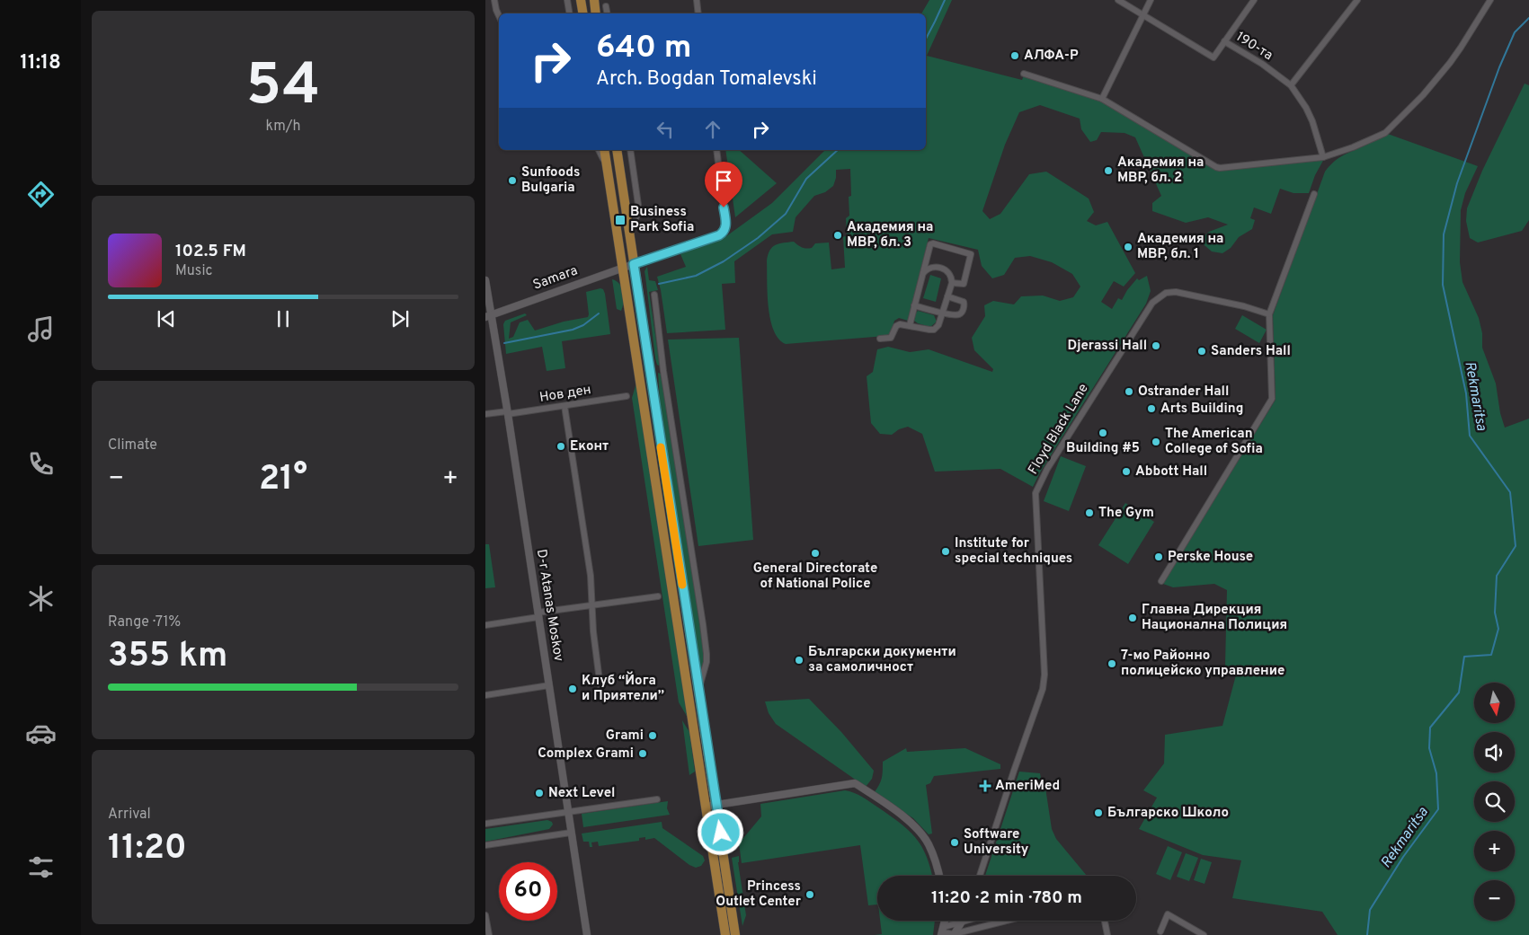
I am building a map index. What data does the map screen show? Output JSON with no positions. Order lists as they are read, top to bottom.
{
  "streets": {
    "street": [
      "190-та",
      "Samara",
      "Нов ден",
      "Floyd Black Lane",
      "D-r Atanas Moskov"
    ]
  },
  "crossings": [
    ["Samara", "D-r Atanas Moskov"],
    ["Нов ден", "D-r Atanas Moskov"]
  ],
  "water": ["Rekmaritsa"],
  "places": {
    "other": [
      "АЛФА-Р",
      "Академия на МВР, бл. 2",
      "Sunfoods Bulgaria",
      "Академия на МВР, бл. 3",
      "Академия на МВР, бл. 1",
      "Djerassi Hall",
      "Sanders Hall",
      "Ostrander Hall",
      "Arts Building",
      "Building #5",
      "The American College of Sofia",
      "Еконт",
      "Abbott Hall",
      "The Gym",
      "Institute for special techniques",
      "General Directorate of National Police",
      "Perske House",
      "Главна Дирекция Национална Полиция",
      "Български документи за самоличност",
      "7-мо Районно полицейско управление",
      "Клуб “Йога и Приятели”",
      "Grami",
      "Complex Grami",
      "Next Level",
      "Българско Школо",
      "Software University",
      "Princess Outlet Center"
    ],
    "transit": ["Business Park Sofia"],
    "health": ["AmeriMed"]
  },
  "north": "bottom",
  "page": {
    "tabs": "11:18",
    "tile": [
      ["54", "km/h"],
      "Climate",
      ["Range · 71%", "355 km"],
      ["Arrival", "11:20"]
    ],
    "turn": ["640 m", "Arch. Bogdan Tomalevski"],
    "song": ["102.5 FM", "Music"],
    "heat": ["−", "21°", "+"],
    "map_buttons": ["+", "−"],
    "limit": "60",
    "trip": "11:20 · 2 min · 780 m"
  }
}
